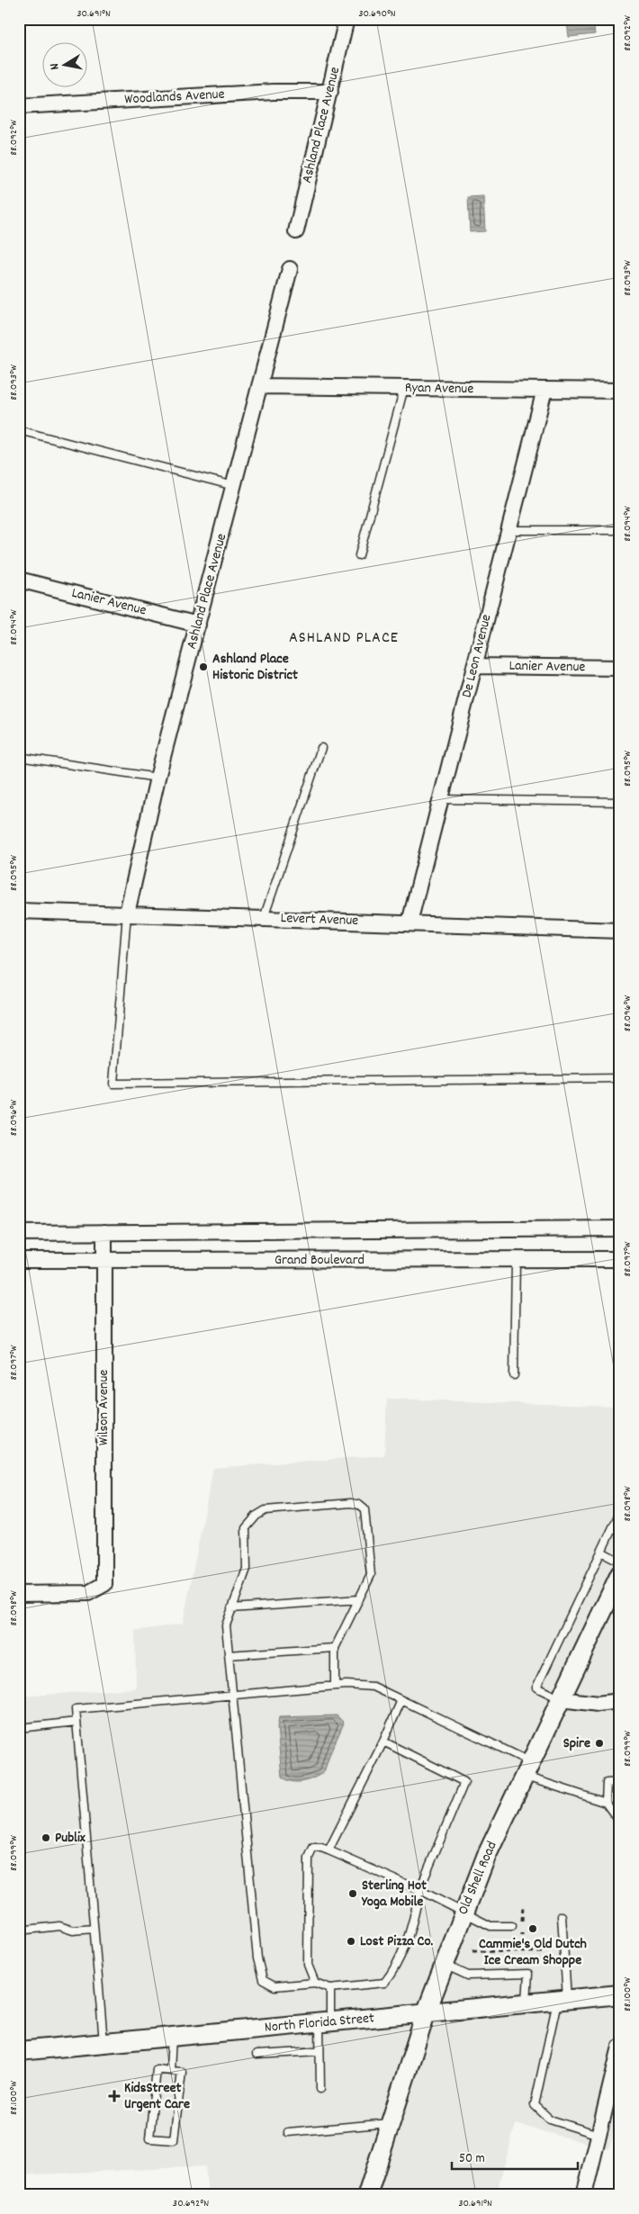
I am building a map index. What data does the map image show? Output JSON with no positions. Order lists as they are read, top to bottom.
{
  "streets": {
    "street": [
      "Woodlands Avenue",
      "Ashland Place Avenue",
      "Ryan Avenue",
      "Lanier Avenue",
      "De Leon Avenue",
      "Levert Avenue",
      "Grand Boulevard",
      "Wilson Avenue",
      "Old Shell Road",
      "North Florida Street"
    ]
  },
  "crossings": [
    ["Woodlands Avenue", "Ashland Place Avenue"],
    ["Ashland Place Avenue", "Ryan Avenue"],
    ["Ashland Place Avenue", "Lanier Avenue"],
    ["Ashland Place Avenue", "Levert Avenue"],
    ["Ryan Avenue", "De Leon Avenue"],
    ["Lanier Avenue", "De Leon Avenue"],
    ["De Leon Avenue", "Levert Avenue"],
    ["Grand Boulevard", "Wilson Avenue"],
    ["Old Shell Road", "North Florida Street"]
  ],
  "districts": ["ASHLAND PLACE"],
  "places": {
    "other": [
      "Ashland Place Historic District",
      "Spire",
      "Publix",
      "Sterling Hot Yoga Mobile",
      "Cammie's Old Dutch Ice Cream Shoppe",
      "Lost Pizza Co."
    ],
    "health": ["KidsStreet Urgent Care"]
  },
  "scale_bar": "50 m",
  "north": "left",
  "coordinates": [
    "30.691°N",
    "30.690°N",
    "88.092°W",
    "88.093°W",
    "88.094°W",
    "88.095°W",
    "88.096°W",
    "88.097°W",
    "88.098°W",
    "88.099°W",
    "88.100°W",
    "30.692°N"
  ]
}
